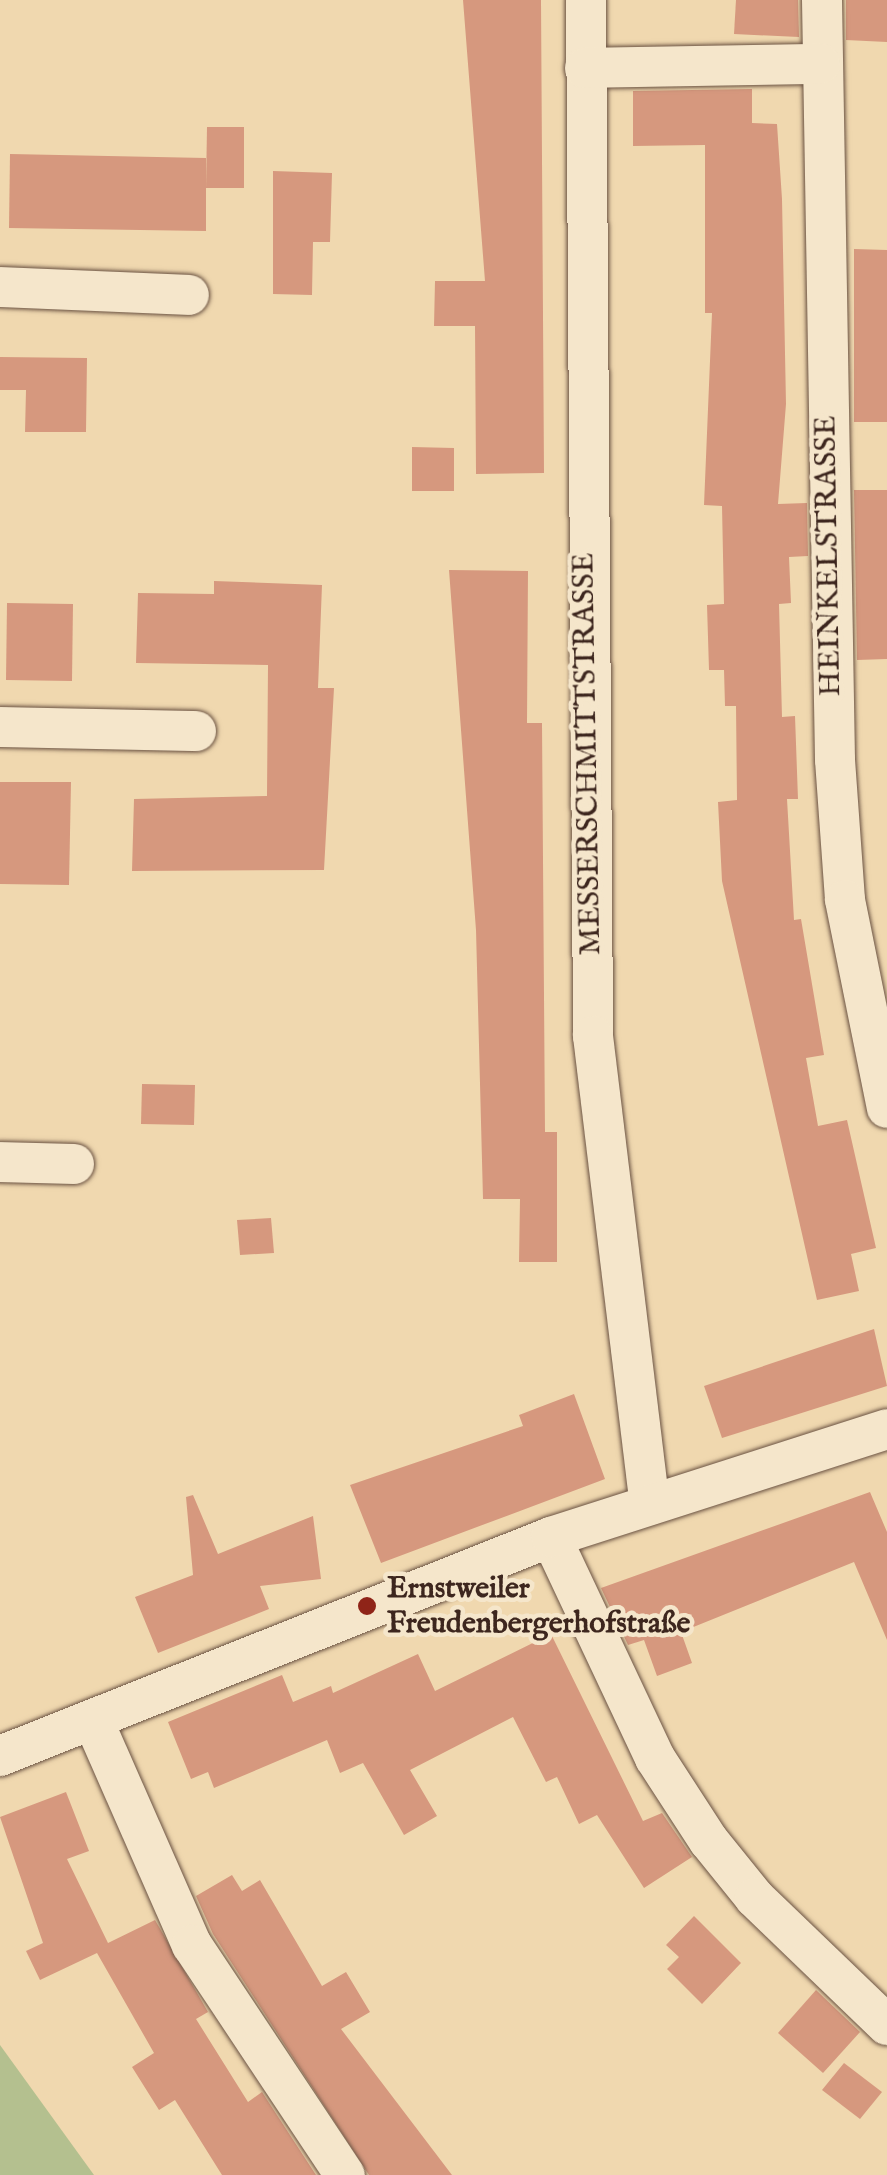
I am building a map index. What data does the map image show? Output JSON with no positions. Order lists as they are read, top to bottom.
{
  "streets": {
    "street": ["HEINKELSTRASSE", "MESSERSCHMITTSTRASSE"]
  },
  "places": ["Ernstweiler Freudenbergerhofstraße"]
}
